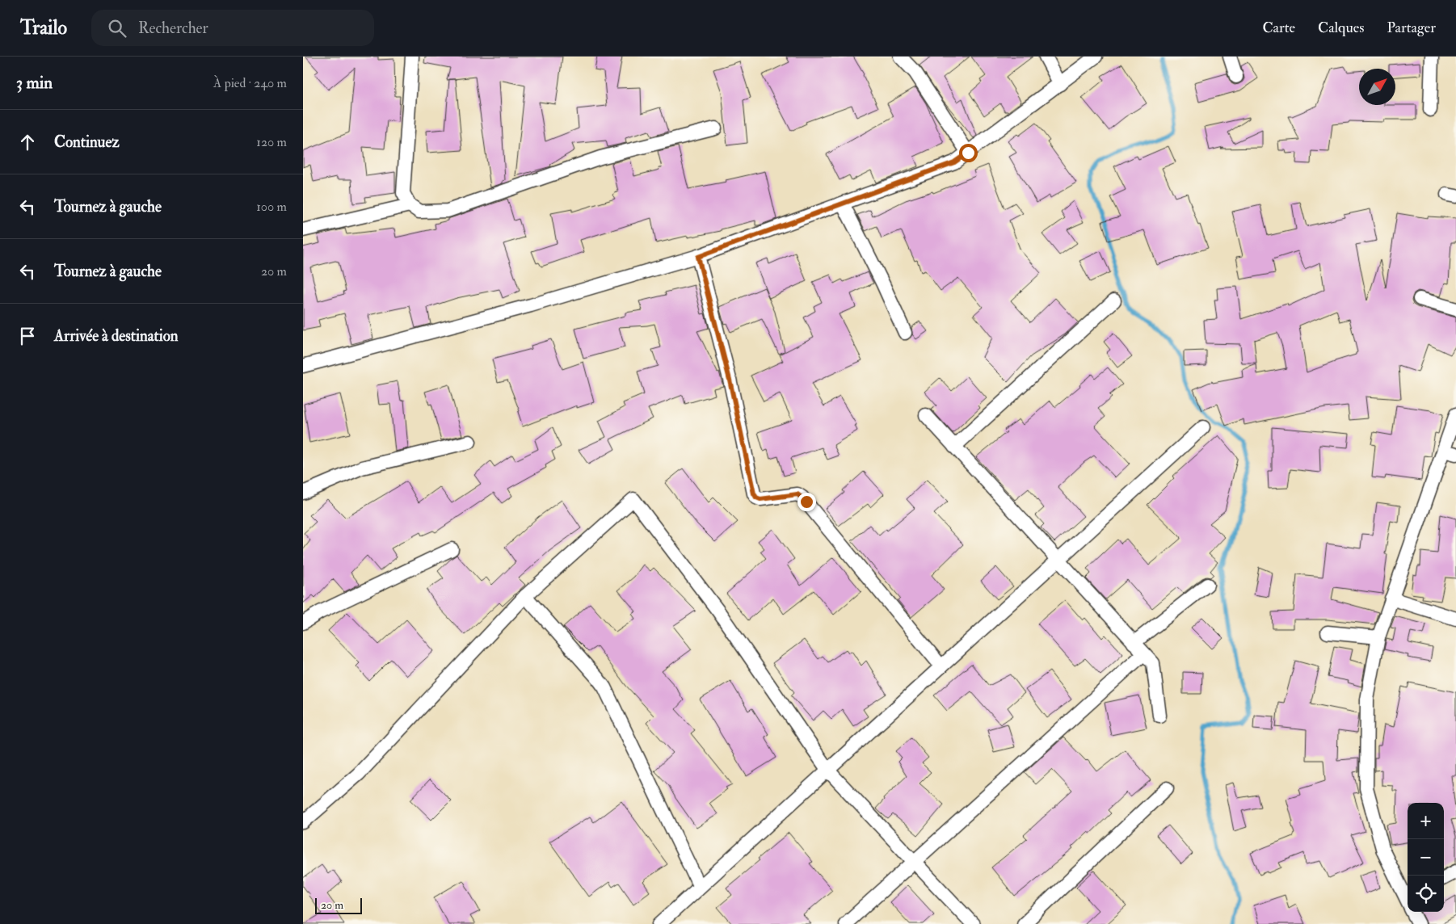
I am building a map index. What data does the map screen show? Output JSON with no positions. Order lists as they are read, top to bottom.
{
  "scale_bar": "20 m",
  "north": "top right",
  "page": {
    "header": "Trailo",
    "search": "Rechercher",
    "nav": ["Carte", "Calques", "Partager"],
    "heading": ["3 min", "À pied · 240 m"],
    "list": [
      ["Continuez", "120 m"],
      ["Tournez à gauche", "100 m"],
      ["Tournez à gauche", "20 m"],
      "Arrivée à destination"
    ],
    "map_buttons": ["+", "−"],
    "scale": "20 m"
  }
}
